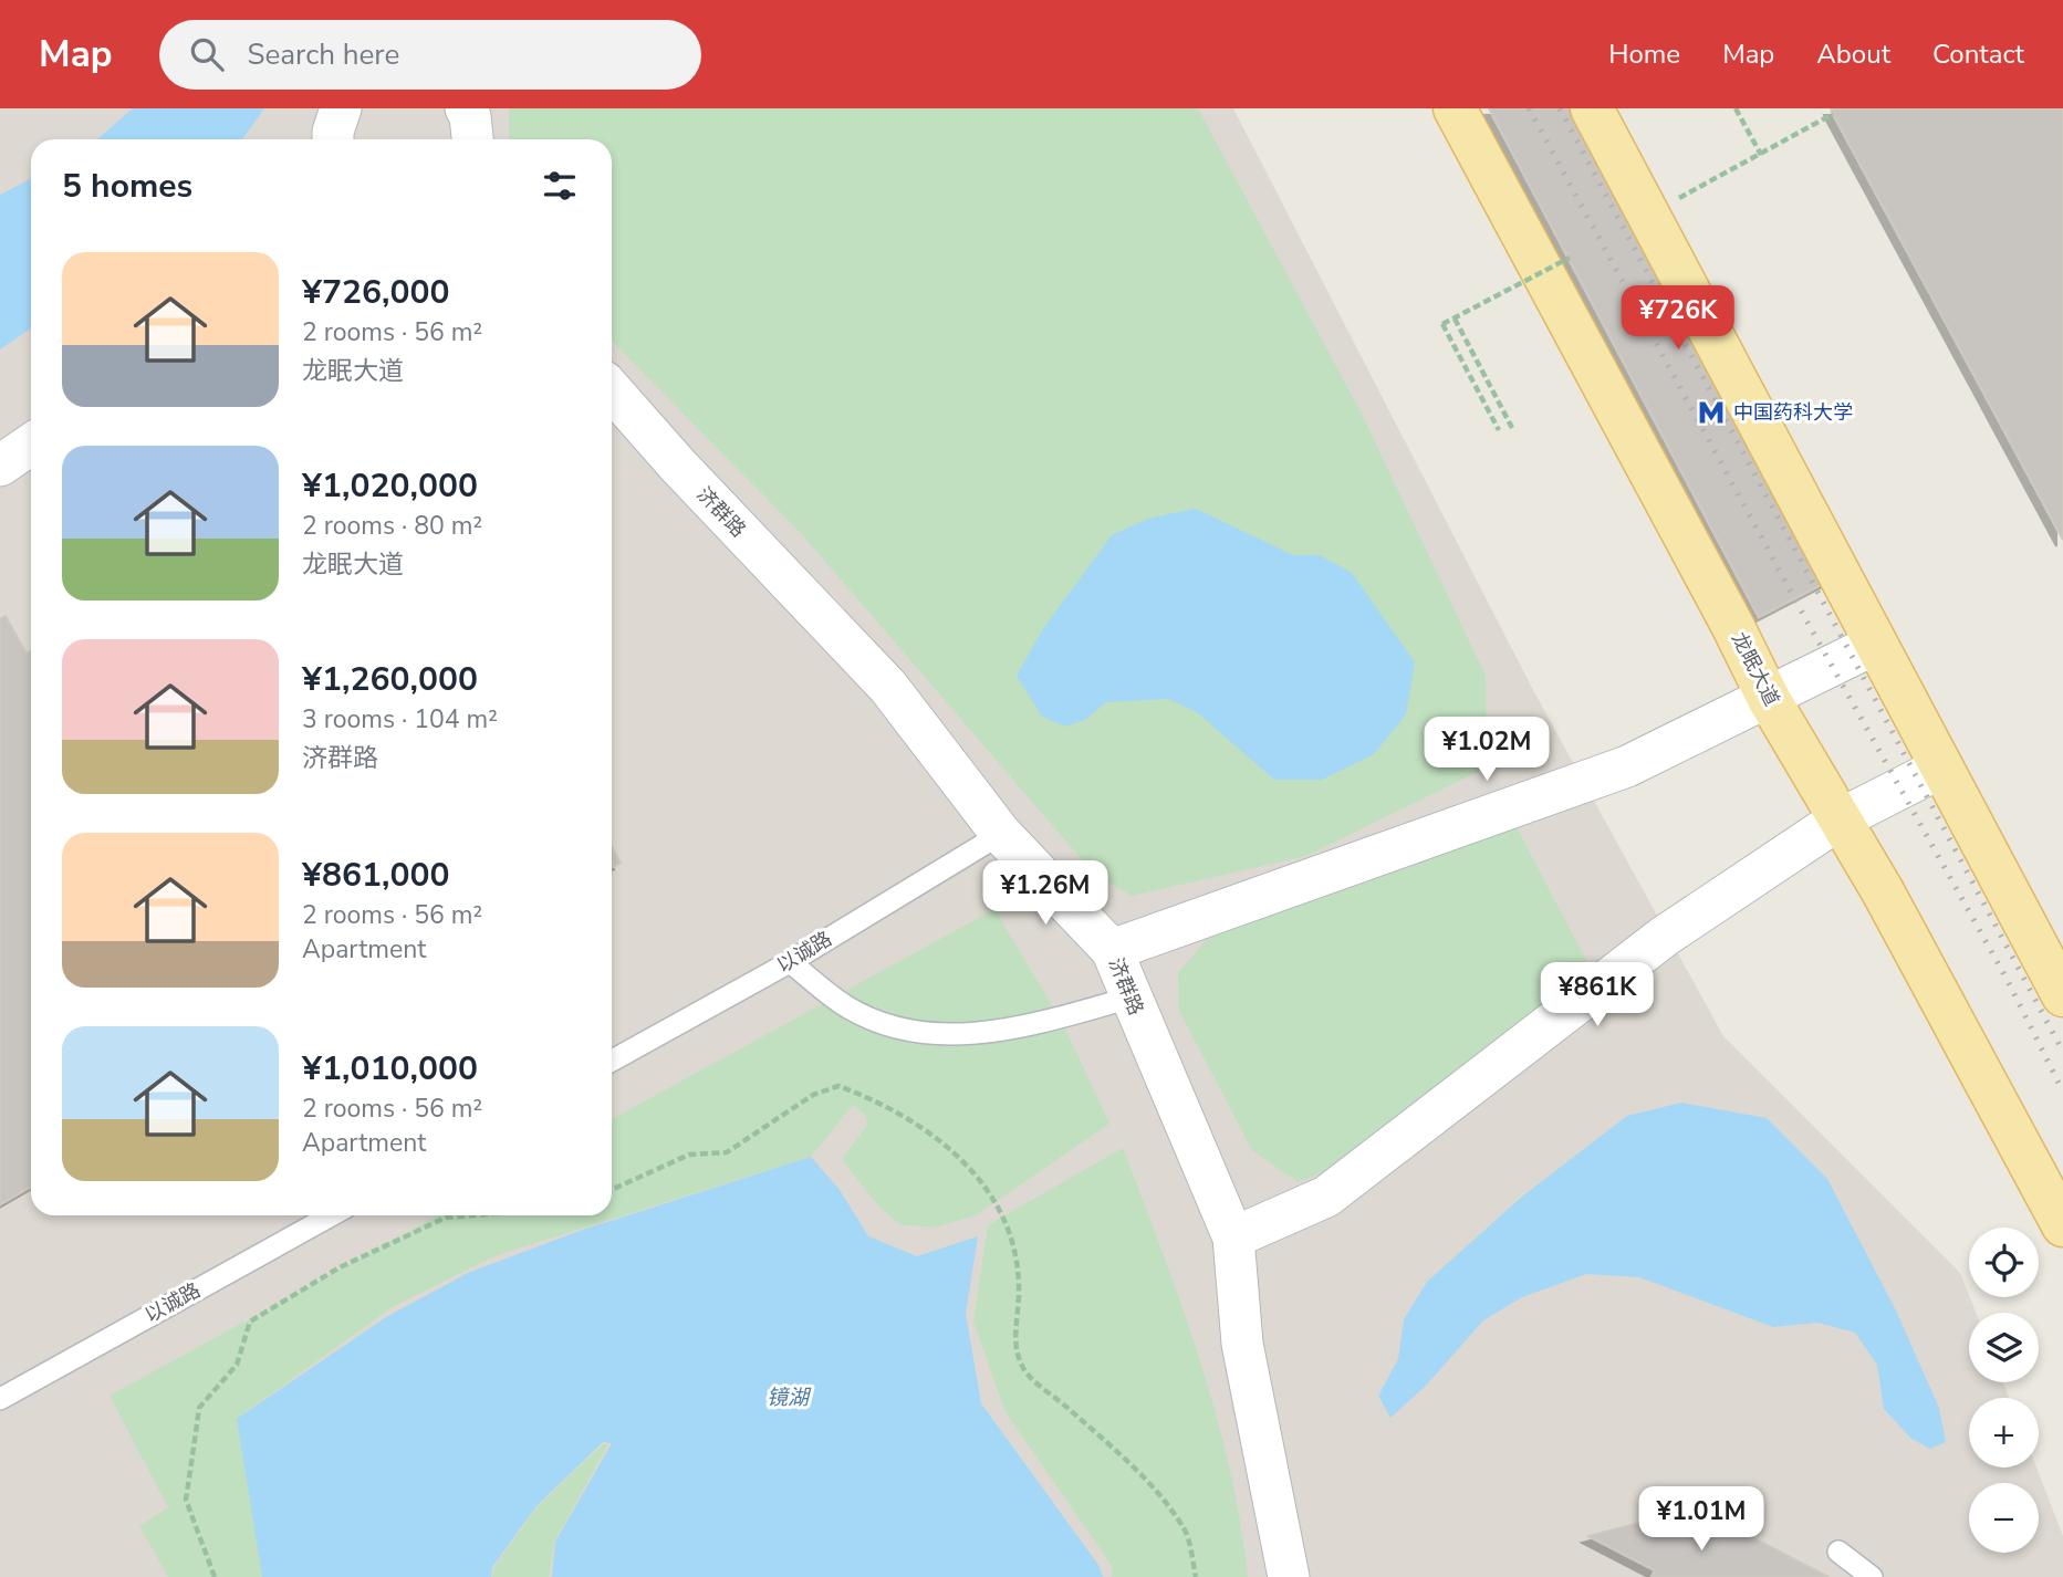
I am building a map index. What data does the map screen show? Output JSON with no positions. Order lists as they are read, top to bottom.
{
  "streets": {
    "main road": ["龙眠大道"],
    "street": ["济群路"],
    "lane": ["以诚路"]
  },
  "crossings": [
    ["济群路", "以诚路"]
  ],
  "water": ["镜湖"],
  "places": {
    "metro station": ["中国药科大学"]
  },
  "page": {
    "header": "Map",
    "search": "Search here",
    "nav": [
      "Home",
      "Map",
      "About",
      "Contact"
    ],
    "heading": "5 homes",
    "list": [
      {
        "name": "¥726,000",
        "note": "2 rooms · 56 m² · 龙眠大道"
      },
      {
        "name": "¥1,020,000",
        "note": "2 rooms · 80 m² · 龙眠大道"
      },
      {
        "name": "¥1,260,000",
        "note": "3 rooms · 104 m² · 济群路"
      },
      {
        "name": "¥861,000",
        "note": "2 rooms · 56 m² · Apartment"
      },
      {
        "name": "¥1,010,000",
        "note": "2 rooms · 56 m² · Apartment"
      }
    ],
    "price": [
      "¥726K",
      "¥1.02M",
      "¥1.26M",
      "¥861K",
      "¥1.01M"
    ],
    "map_buttons": ["+", "−"]
  }
}
